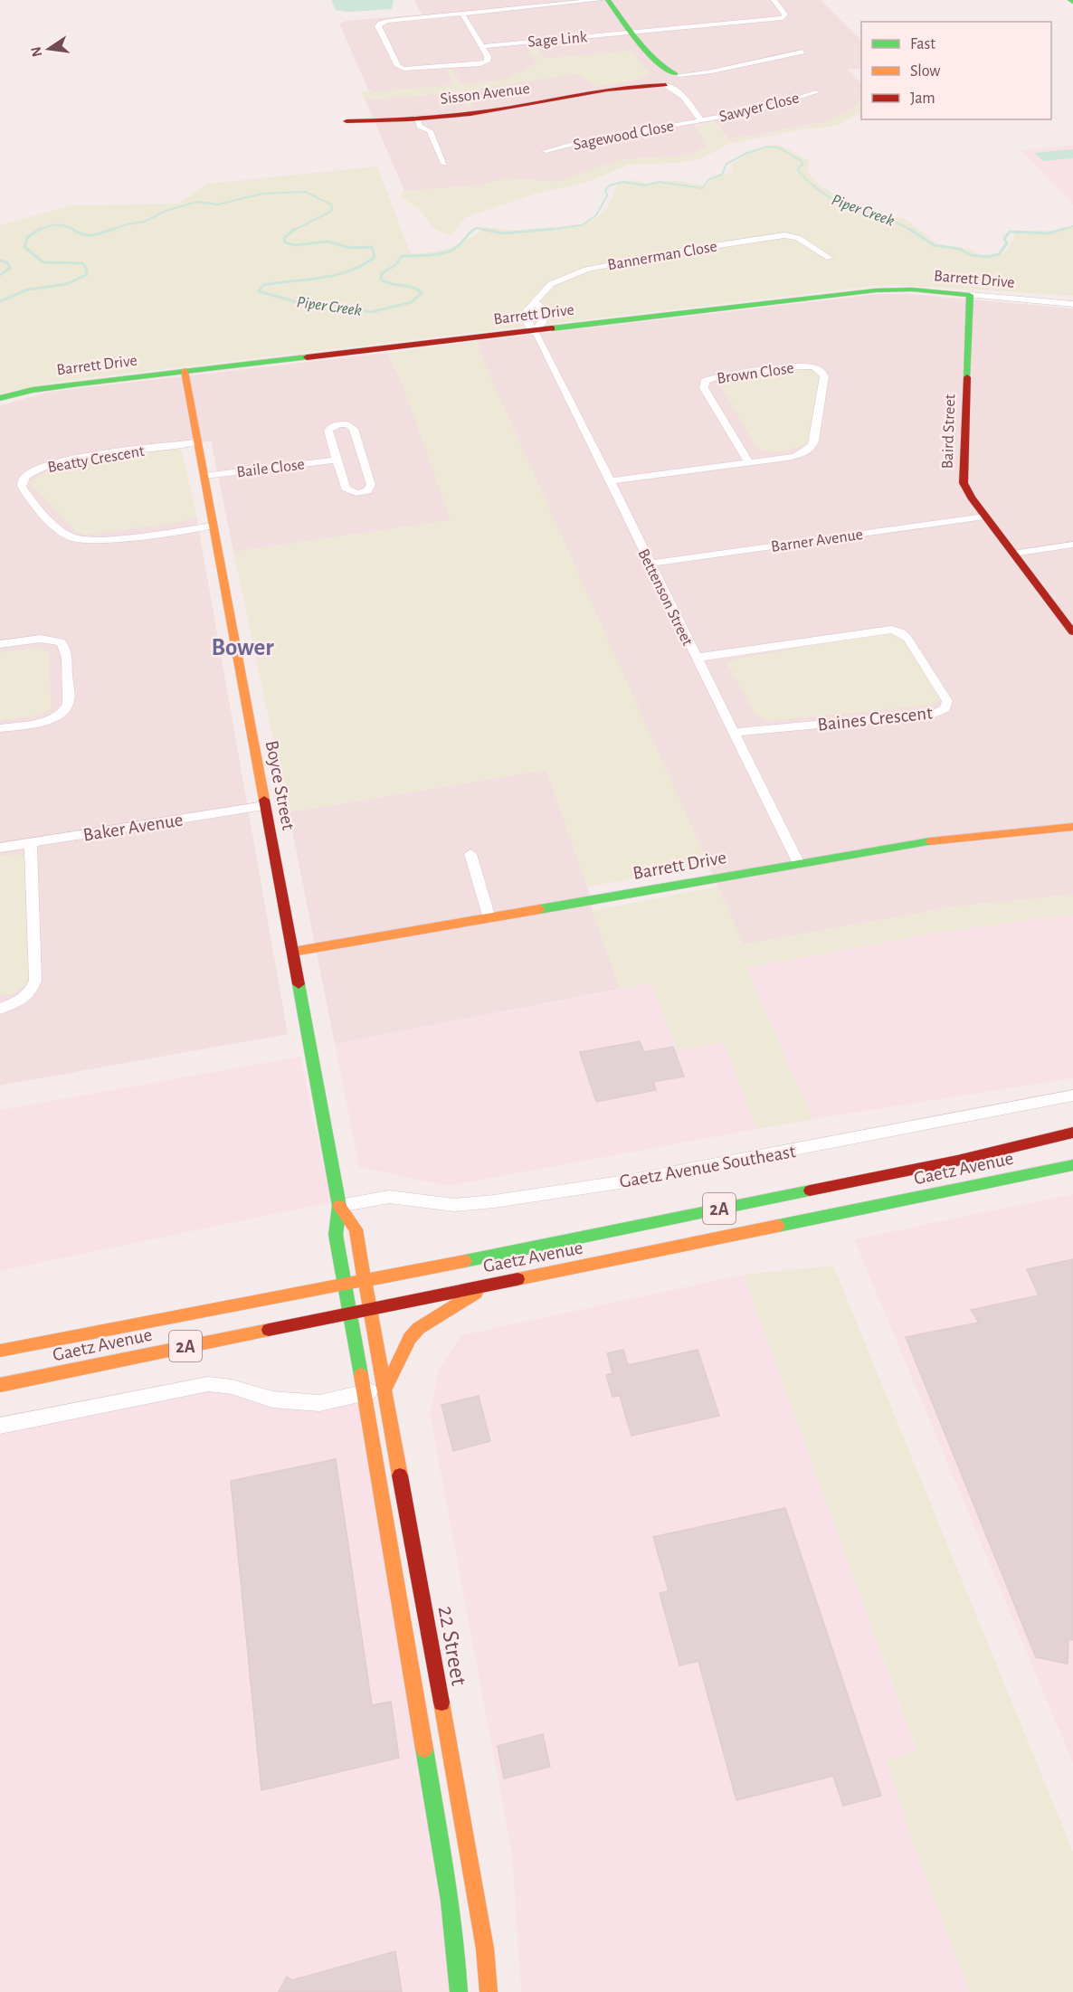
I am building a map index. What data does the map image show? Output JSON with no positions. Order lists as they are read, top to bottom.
{
  "streets": {
    "street": [
      "Sage Link",
      "Sisson Avenue",
      "Sawyer Close",
      "Sagewood Close",
      "Bannerman Close",
      "Barrett Drive",
      "Brown Close",
      "Baird Street",
      "Beatty Crescent",
      "Baile Close",
      "Barner Avenue",
      "Bettenson Street",
      "Baines Crescent",
      "Boyce Street",
      "Baker Avenue",
      "Gaetz Avenue Southeast",
      "Gaetz Avenue",
      "2A",
      "22 Street"
    ]
  },
  "crossings": [
    ["Sawyer Close", "Sagewood Close"],
    ["Barrett Drive", "Baird Street"],
    ["Barrett Drive", "Bettenson Street"],
    ["Barrett Drive", "Boyce Street"],
    ["Brown Close", "Bettenson Street"],
    ["Baird Street", "Barner Avenue"],
    ["Beatty Crescent", "Boyce Street"],
    ["Baile Close", "Boyce Street"],
    ["Barner Avenue", "Bettenson Street"],
    ["Bettenson Street", "Baines Crescent"],
    ["Boyce Street", "Baker Avenue"],
    ["Boyce Street", "Gaetz Avenue Southeast"],
    ["Boyce Street", "Gaetz Avenue"],
    ["Boyce Street", "22 Street"],
    ["Gaetz Avenue", "22 Street"]
  ],
  "districts": ["Bower"],
  "water": ["Piper Creek"],
  "legend": ["Fast", "Slow", "Jam"],
  "north": "left"
}
